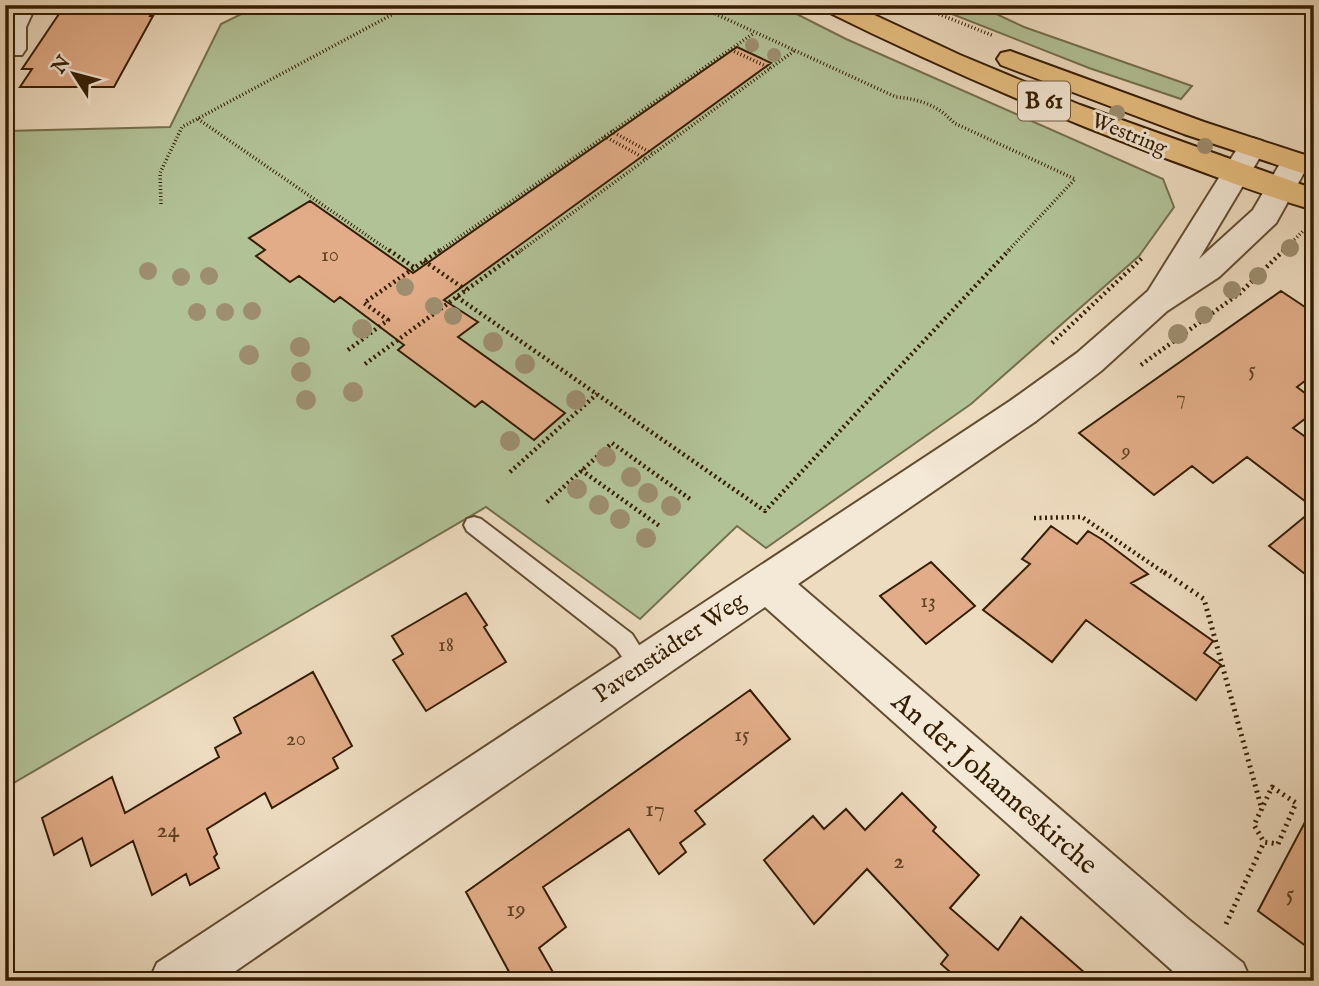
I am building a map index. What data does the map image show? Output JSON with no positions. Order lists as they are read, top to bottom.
{
  "streets": {
    "main road": ["B 61", "Westring"],
    "street": ["Pavenstädter Weg", "An der Johanneskirche"]
  },
  "crossings": [
    ["Westring", "Pavenstädter Weg"],
    ["Pavenstädter Weg", "An der Johanneskirche"]
  ],
  "house_numbers": [
    "10",
    "5",
    "7",
    "9",
    "13",
    "18",
    "15",
    "20",
    "17",
    "24",
    "2",
    "5",
    "19"
  ],
  "north": "top left"
}
